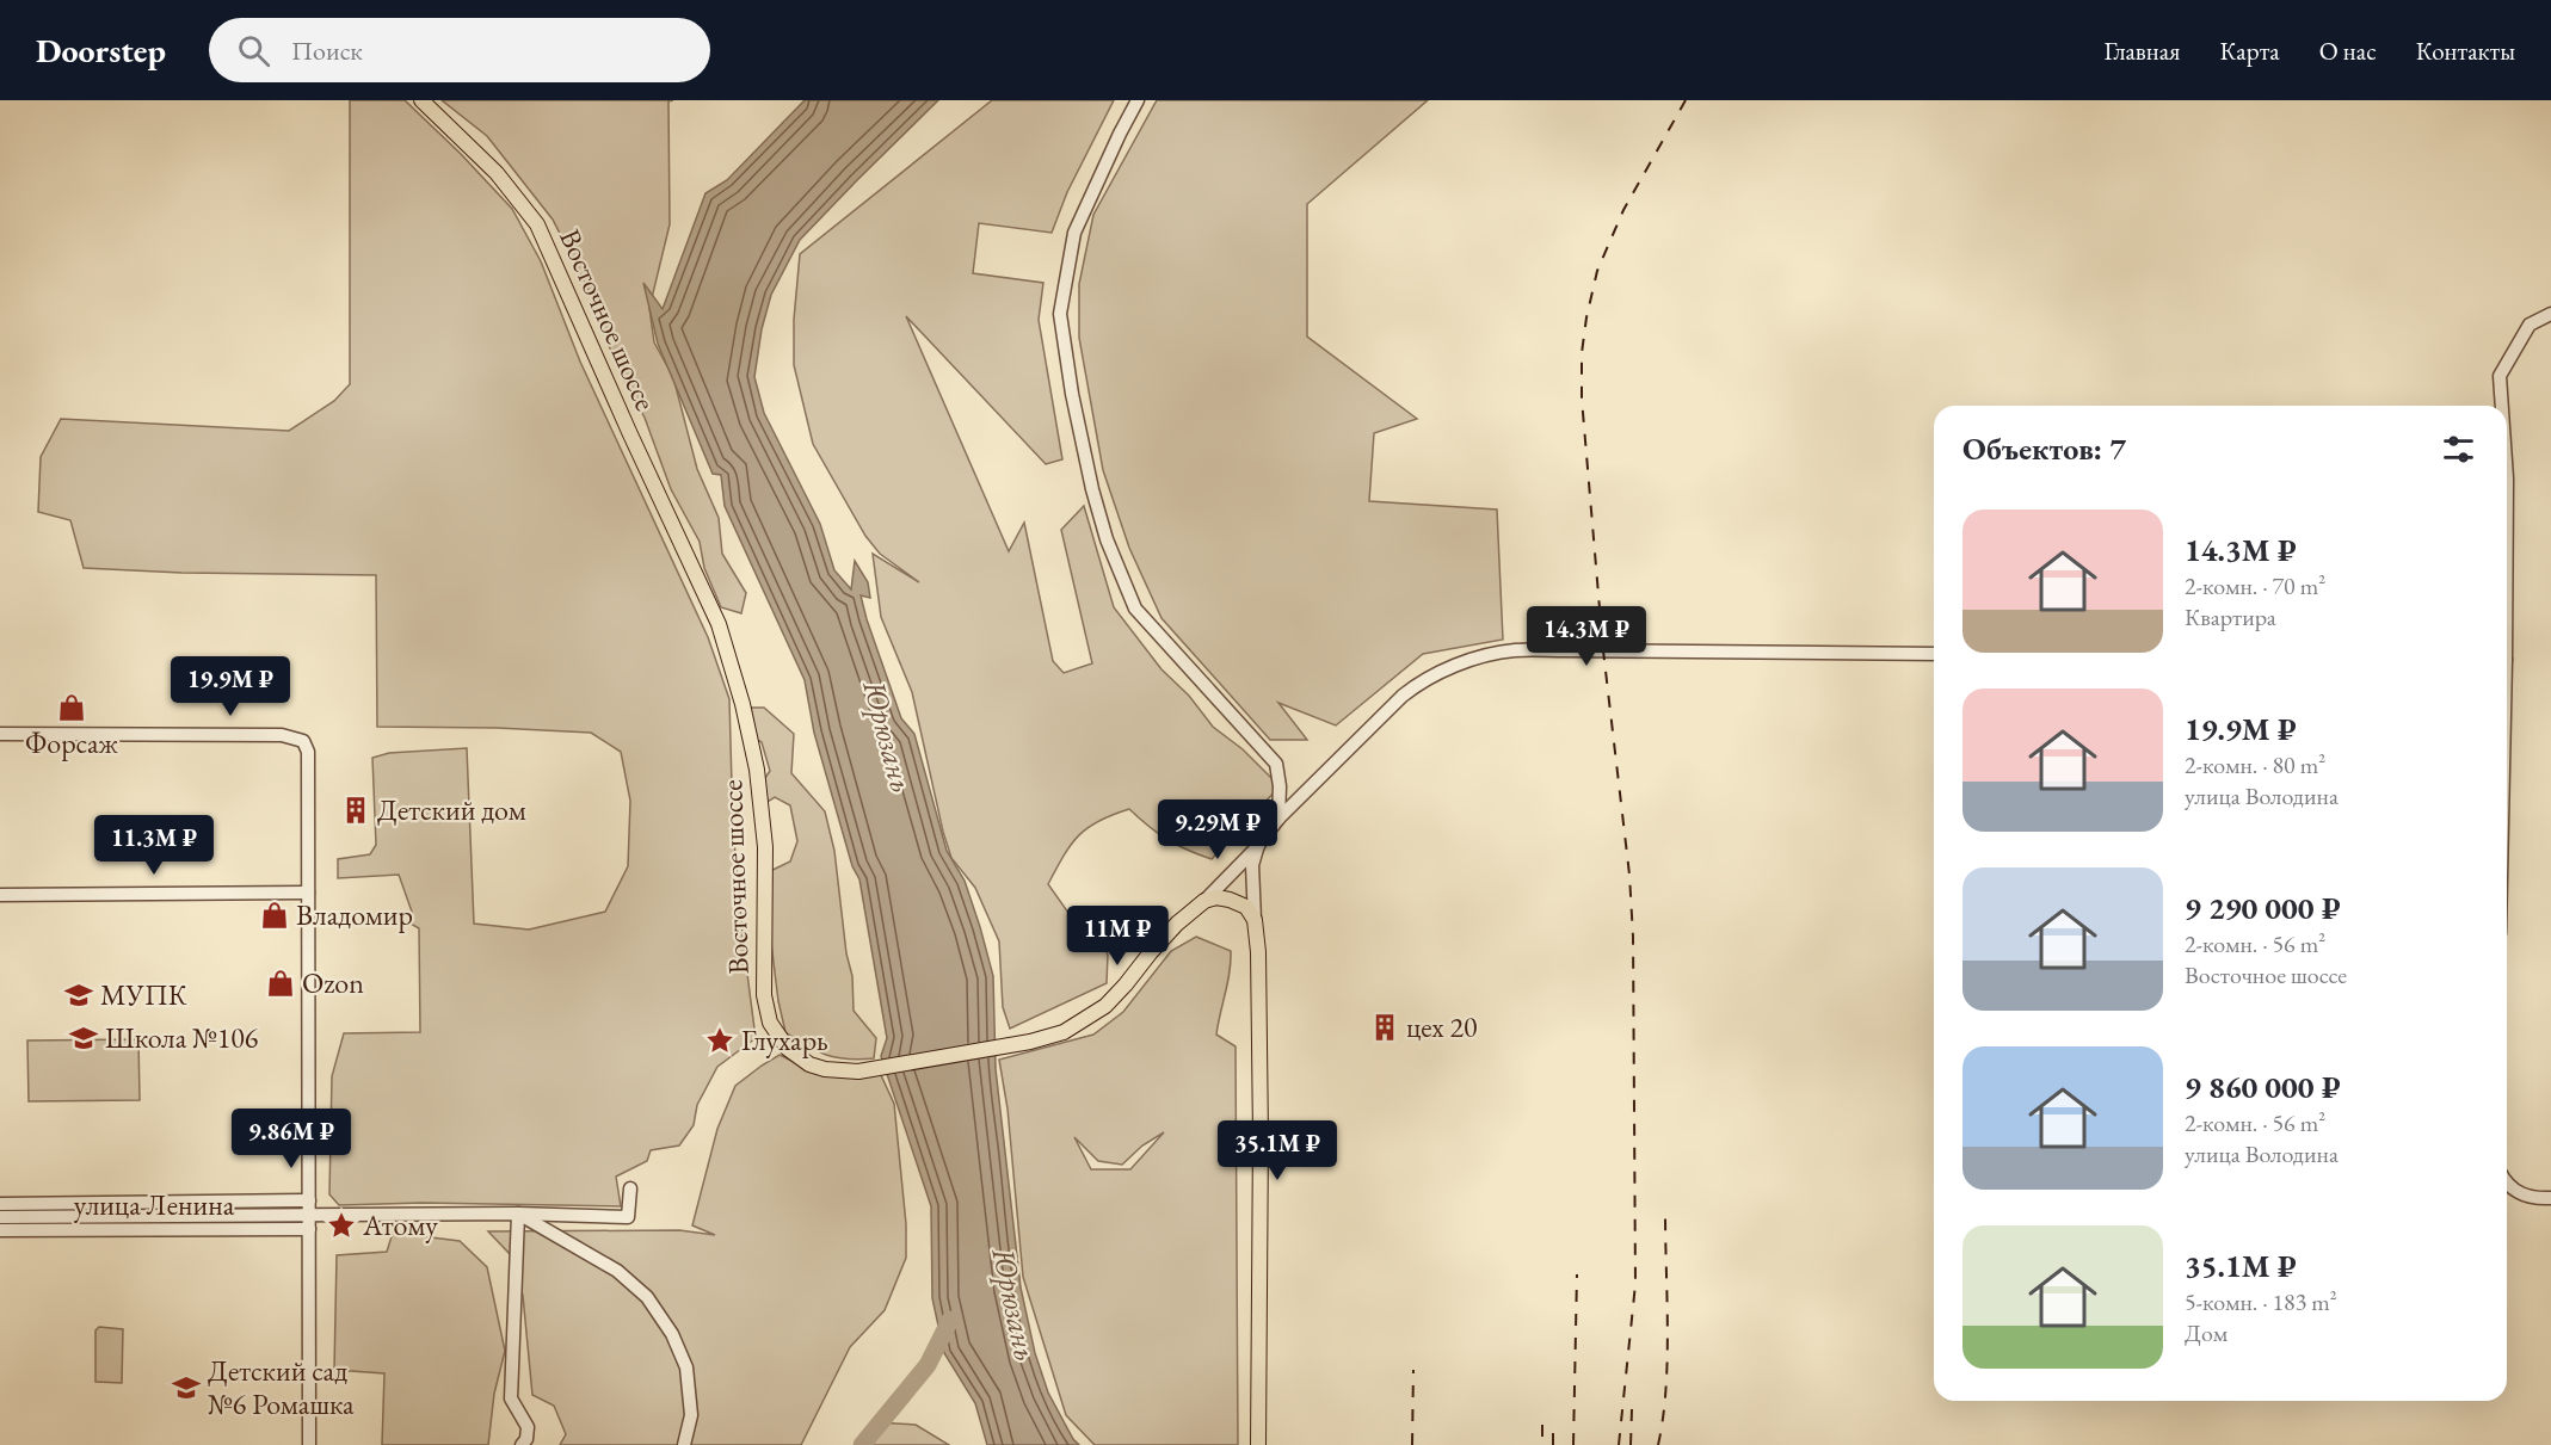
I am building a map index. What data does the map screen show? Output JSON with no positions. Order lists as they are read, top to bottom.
{
  "streets": {
    "main road": ["Восточное шоссе"],
    "street": ["улица Ленина"]
  },
  "water": ["Юрюзань"],
  "places": {
    "shop": ["Форсаж", "Владомир", "Ozon"],
    "building": ["Детский дом", "цех 20"],
    "school or university": ["МУПК", "Школа №106", "Детский сад №6 Ромашка"],
    "place": ["Глухарь", "Атому"]
  },
  "page": {
    "header": "Doorstep",
    "search": "Поиск",
    "nav": [
      "Главная",
      "Карта",
      "О нас",
      "Контакты"
    ],
    "heading": "Объектов: 7",
    "list": [
      {
        "name": "14.3M ₽",
        "note": "2-комн. · 70 m² · Квартира"
      },
      {
        "name": "19.9M ₽",
        "note": "2-комн. · 80 m² · улица Володина"
      },
      {
        "name": "9 290 000 ₽",
        "note": "2-комн. · 56 m² · Восточное шоссе"
      },
      {
        "name": "9 860 000 ₽",
        "note": "2-комн. · 56 m² · улица Володина"
      },
      {
        "name": "35.1M ₽",
        "note": "5-комн. · 183 m² · Дом"
      }
    ],
    "price": [
      "14.3M ₽",
      "19.9M ₽",
      "9.29M ₽",
      "11.3M ₽",
      "11M ₽",
      "9.86M ₽",
      "35.1M ₽"
    ]
  }
}
